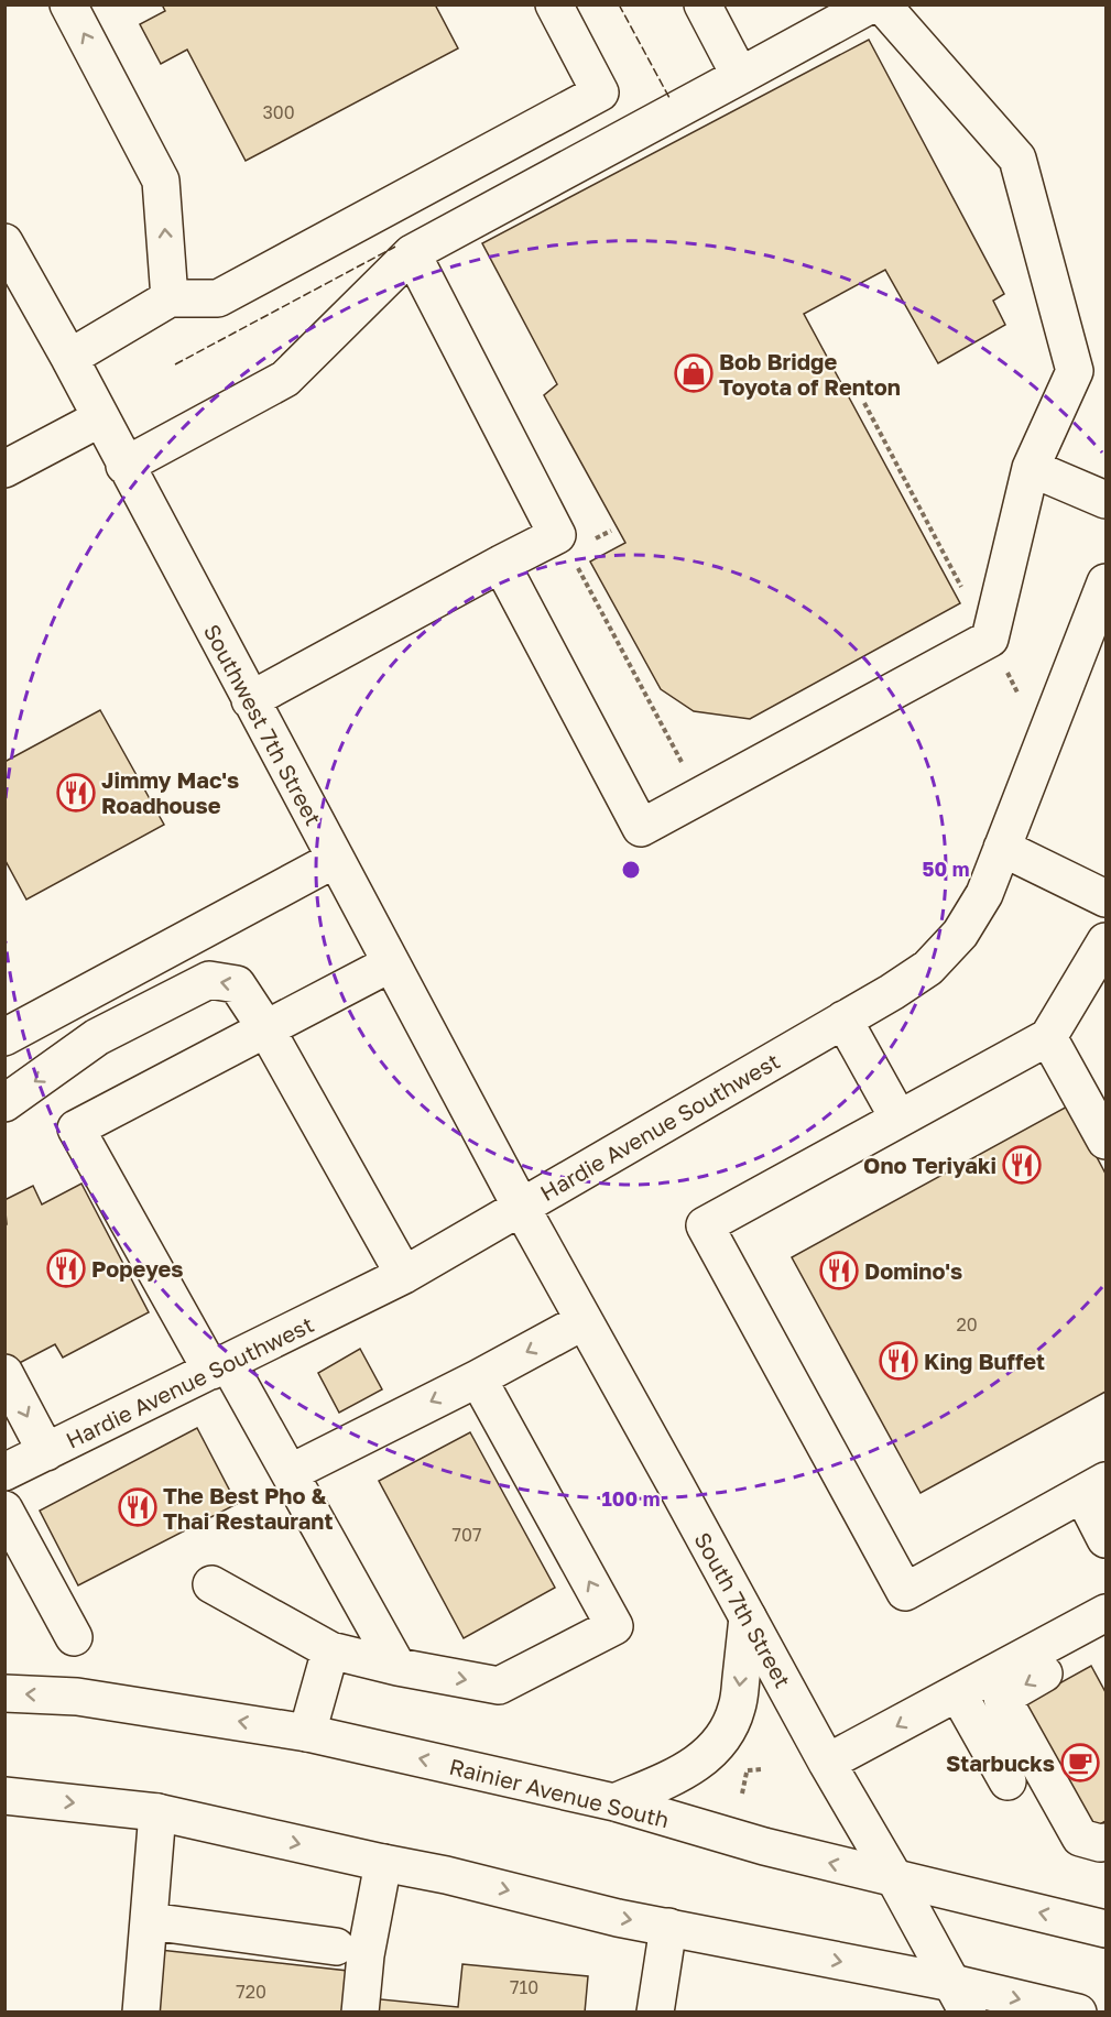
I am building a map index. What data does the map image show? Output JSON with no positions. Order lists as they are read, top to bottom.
{
  "streets": {
    "street": [
      "Southwest 7th Street",
      "Hardie Avenue Southwest",
      "South 7th Street",
      "Rainier Avenue South"
    ]
  },
  "crossings": [
    ["Southwest 7th Street", "Hardie Avenue Southwest"],
    ["Southwest 7th Street", "South 7th Street"],
    ["Hardie Avenue Southwest", "South 7th Street"],
    ["South 7th Street", "Rainier Avenue South"]
  ],
  "places": {
    "shop": ["Bob Bridge Toyota of Renton"],
    "restaurant": [
      "Jimmy Mac's Roadhouse",
      "Ono Teriyaki",
      "Popeyes",
      "Domino's",
      "King Buffet",
      "The Best Pho & Thai Restaurant"
    ],
    "cafe": ["Starbucks"]
  },
  "house_numbers": [
    "300",
    "20",
    "707",
    "710",
    "720"
  ],
  "rings": ["50 m", "100 m"]
}
